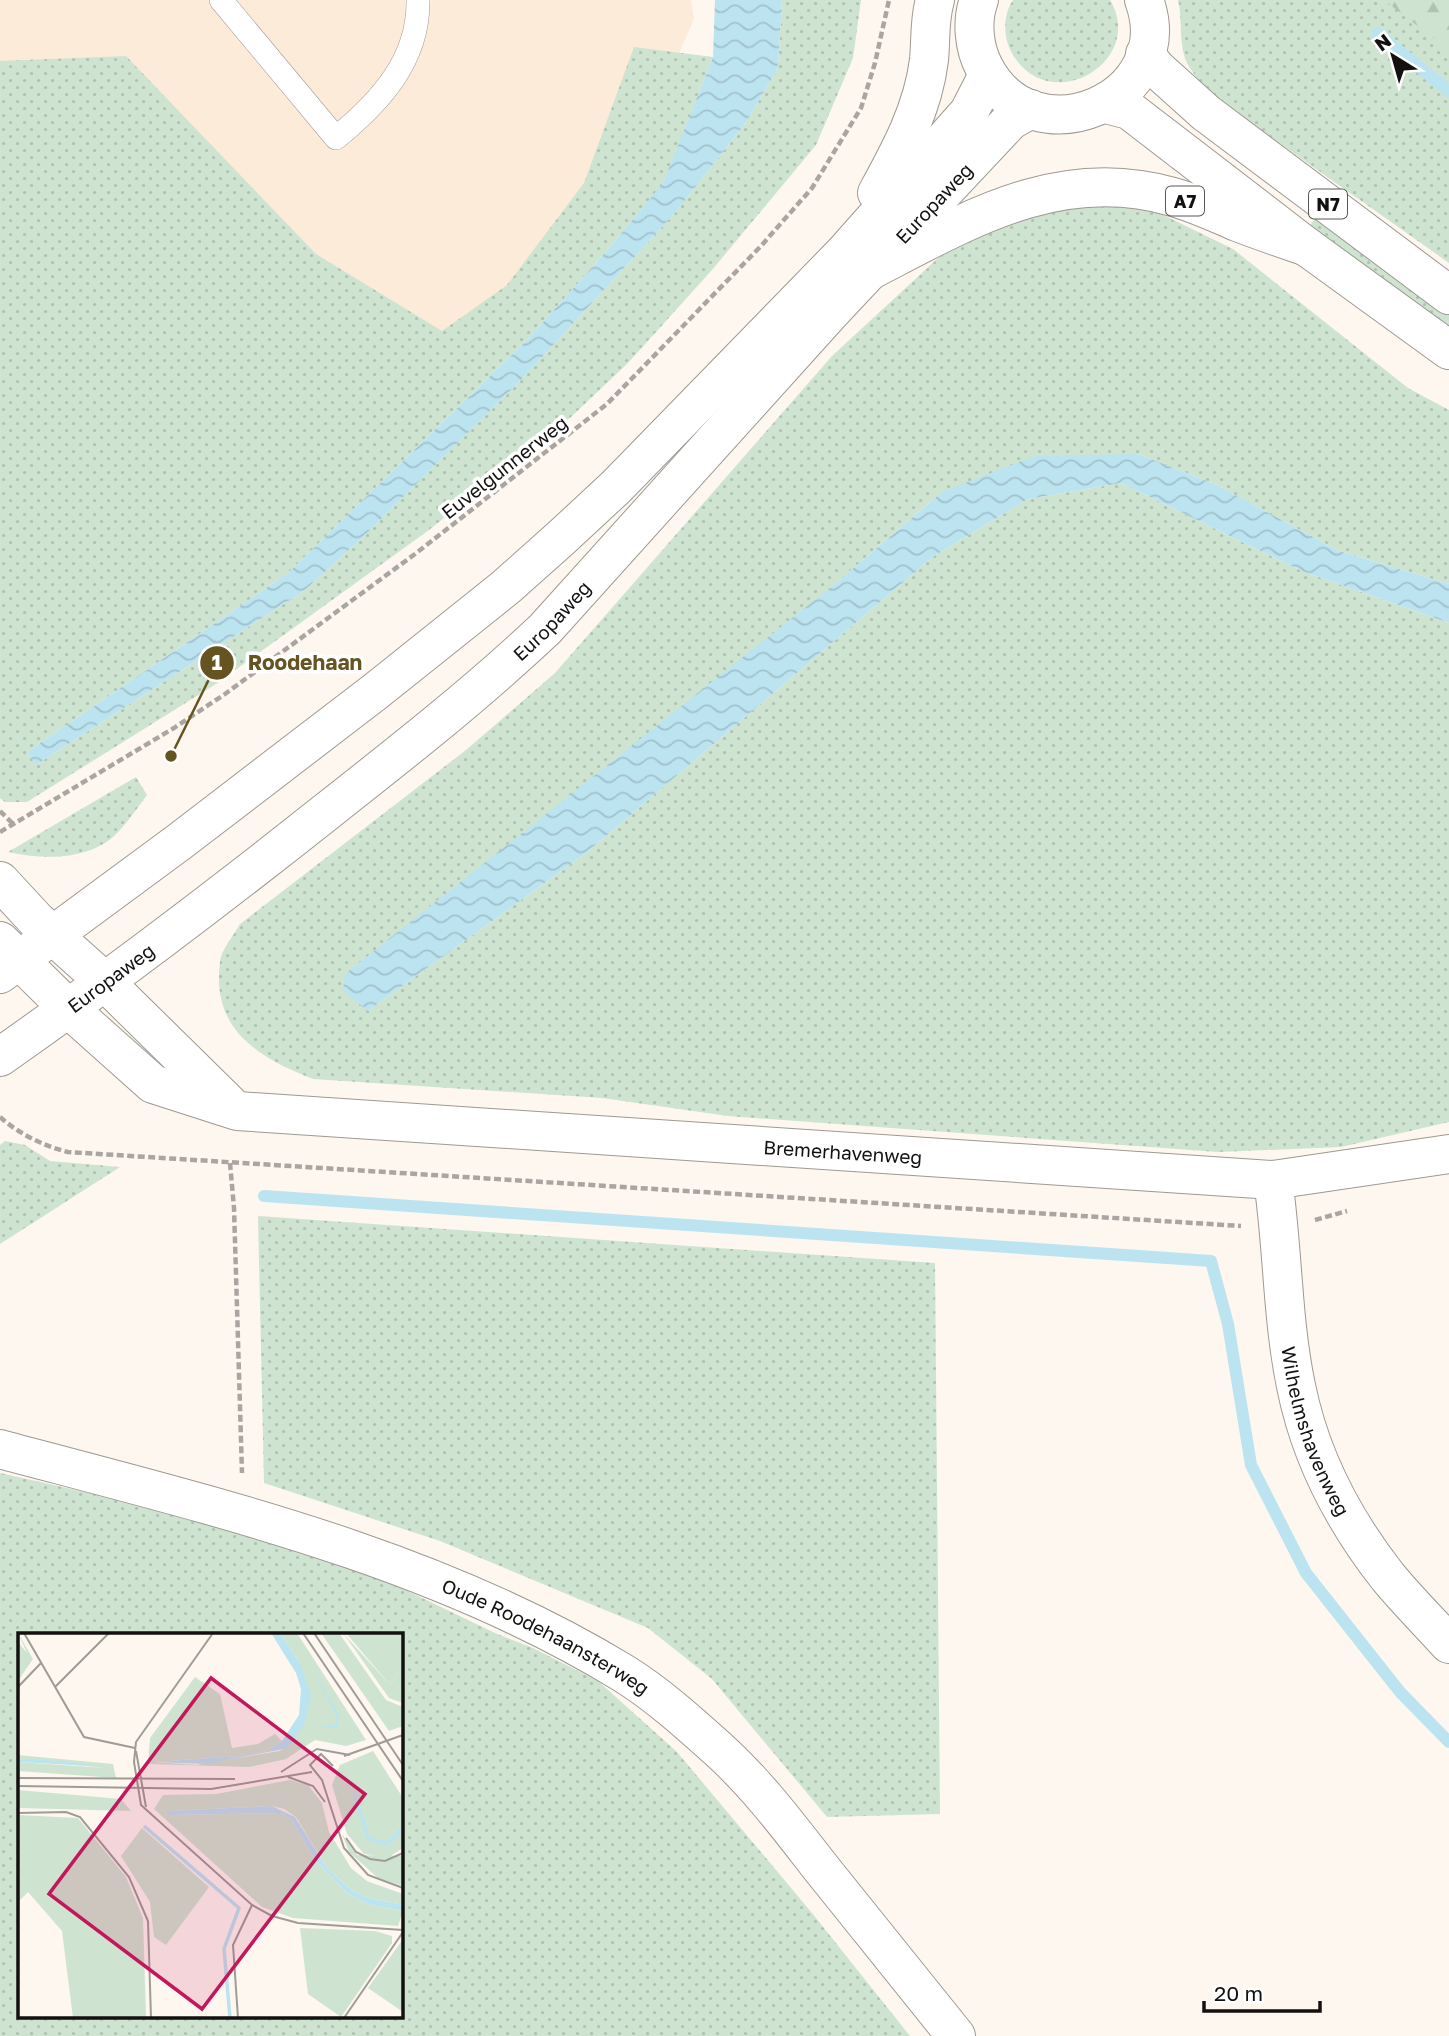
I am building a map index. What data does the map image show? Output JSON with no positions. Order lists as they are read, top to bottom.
{
  "streets": {
    "main road": [
      "A7",
      "Europaweg",
      "N7",
      "Bremerhavenweg",
      "Wilhelmshavenweg",
      "Oude Roodehaansterweg"
    ],
    "path": ["Euvelgunnerweg"]
  },
  "crossings": [
    ["A7", "Europaweg"],
    ["Europaweg", "Bremerhavenweg"],
    ["Bremerhavenweg", "Wilhelmshavenweg"]
  ],
  "places": ["Roodehaan"],
  "scale_bar": "20 m",
  "north": "top left"
}
